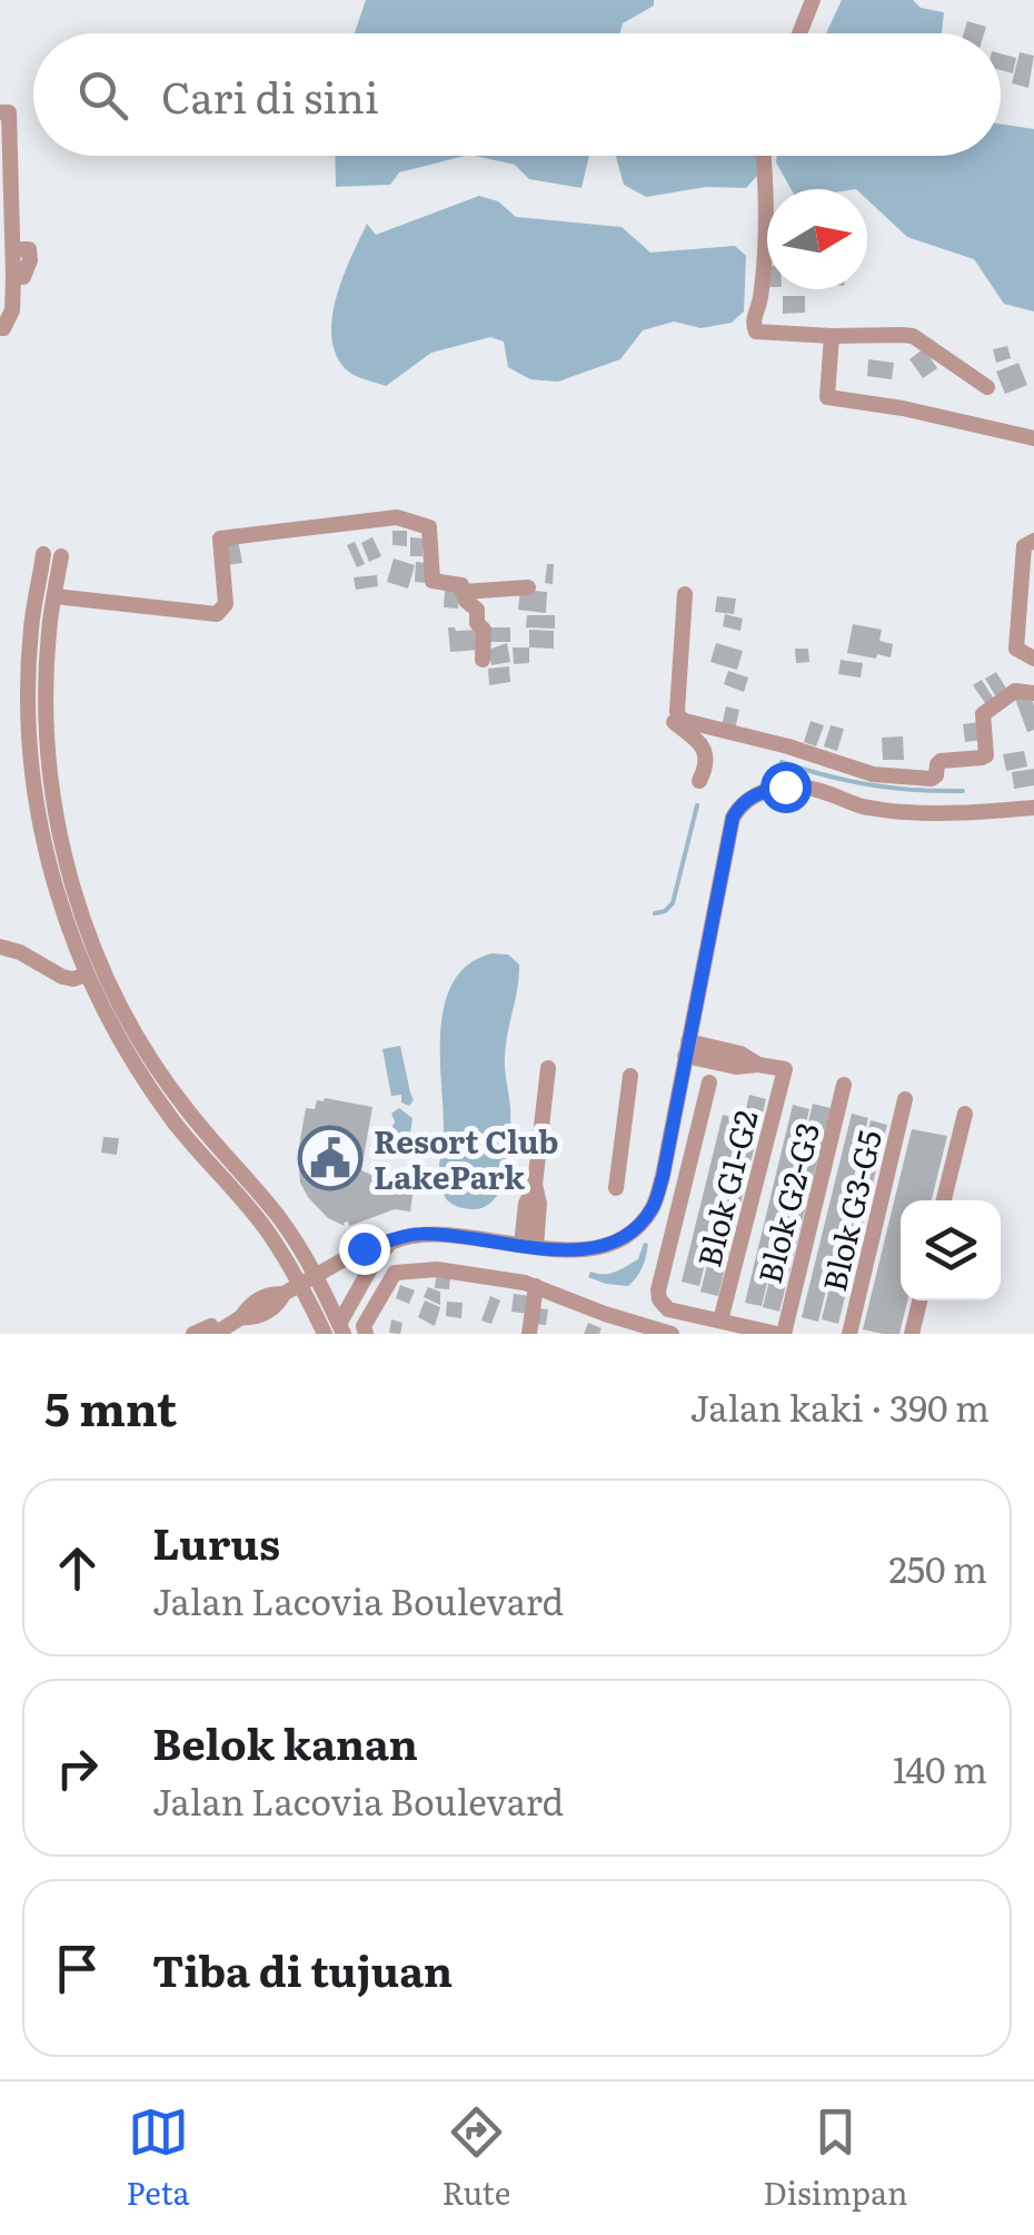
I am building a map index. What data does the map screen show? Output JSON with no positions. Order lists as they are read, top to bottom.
{
  "streets": {
    "street": ["Blok G1-G2", "Blok G2-G3", "Blok G3-G5"]
  },
  "places": {
    "public building": ["Resort Club LakePark"]
  },
  "north": "right",
  "page": {
    "search": "Cari di sini",
    "heading": ["5 mnt", "Jalan kaki · 390 m"],
    "list": [
      ["Lurus", "Jalan Lacovia Boulevard", "250 m"],
      ["Belok kanan", "Jalan Lacovia Boulevard", "140 m"],
      "Tiba di tujuan"
    ],
    "nav": ["Peta", "Rute", "Disimpan"]
  }
}
